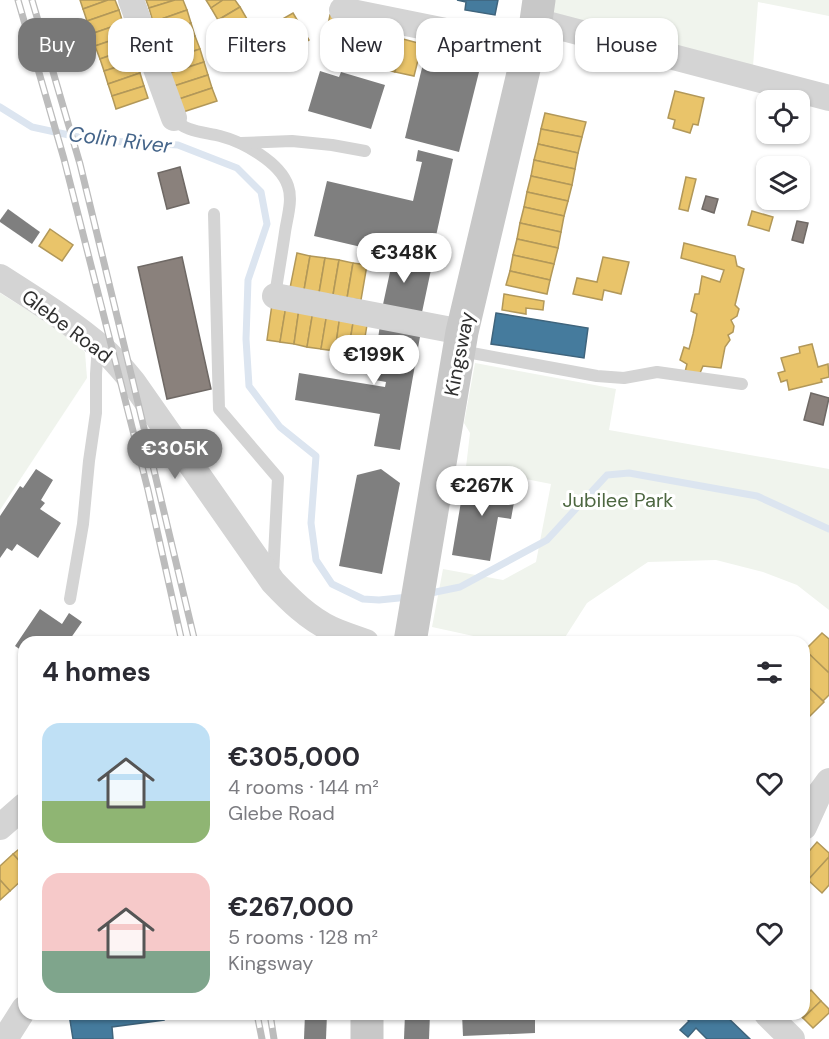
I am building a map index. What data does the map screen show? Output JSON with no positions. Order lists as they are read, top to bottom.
{
  "streets": {
    "main road": ["Kingsway"],
    "street": ["Glebe Road"]
  },
  "water": ["Colin River"],
  "parks": ["Jubilee Park"],
  "page": {
    "chip": [
      "Buy",
      "Rent",
      "Filters",
      "New",
      "Apartment",
      "House"
    ],
    "price": [
      "€348K",
      "€199K",
      "€305K",
      "€267K"
    ],
    "heading": "4 homes",
    "list": [
      {
        "name": "€305,000",
        "note": "4 rooms · 144 m² · Glebe Road"
      },
      {
        "name": "€267,000",
        "note": "5 rooms · 128 m² · Kingsway"
      }
    ]
  }
}
